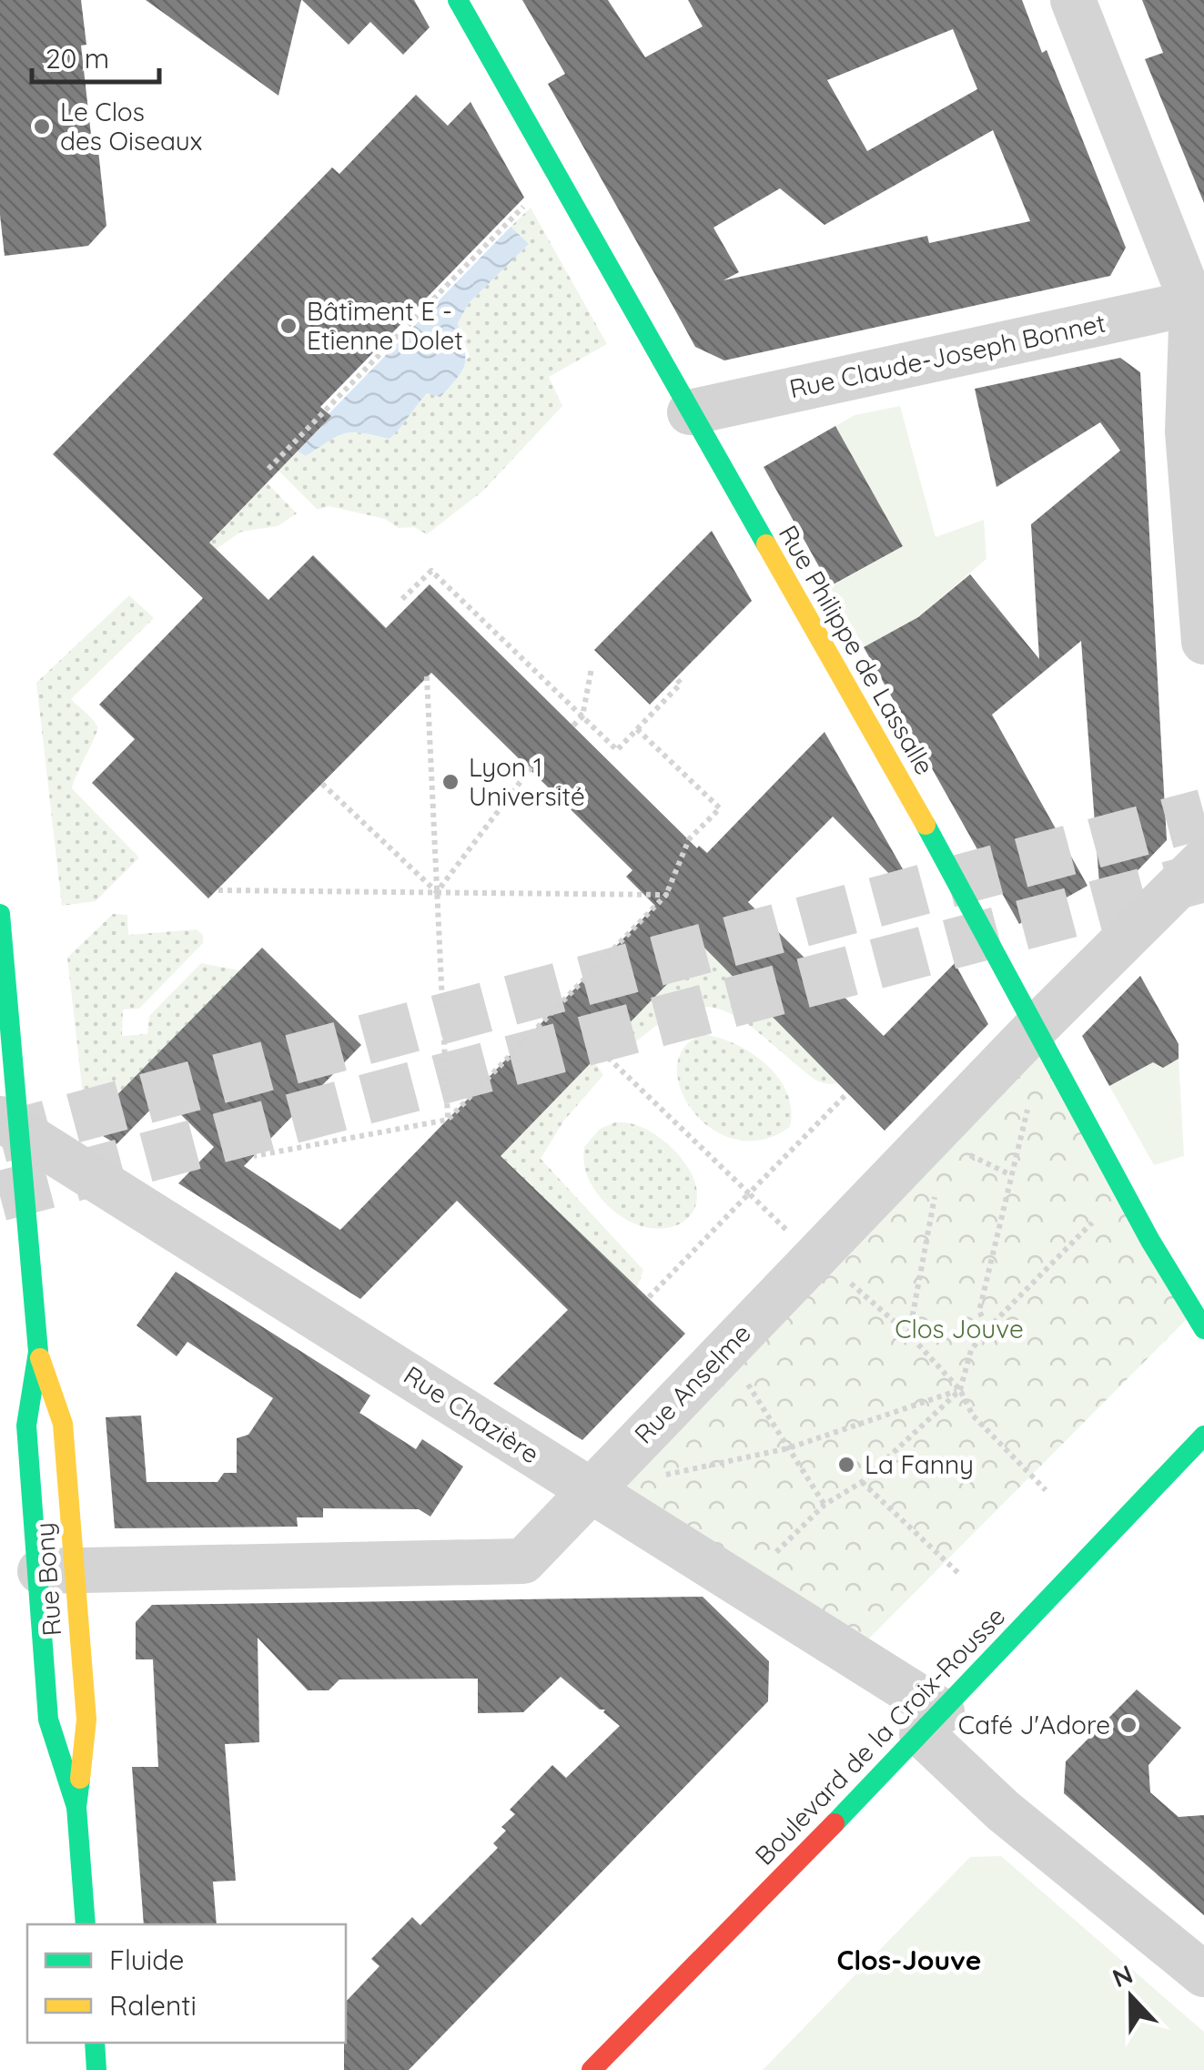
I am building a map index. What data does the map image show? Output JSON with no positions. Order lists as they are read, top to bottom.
{
  "streets": {
    "street": [
      "Rue Claude-Joseph Bonnet",
      "Rue Philippe de Lassalle",
      "Rue Anselme",
      "Rue Chazière",
      "Rue Bony",
      "Boulevard de la Croix-Rousse"
    ]
  },
  "crossings": [
    ["Rue Claude-Joseph Bonnet", "Rue Philippe de Lassalle"],
    ["Rue Philippe de Lassalle", "Rue Anselme"],
    ["Rue Anselme", "Rue Chazière"],
    ["Rue Anselme", "Rue Bony"],
    ["Rue Chazière", "Rue Bony"],
    ["Rue Chazière", "Boulevard de la Croix-Rousse"]
  ],
  "districts": ["Clos-Jouve"],
  "parks": ["Clos Jouve"],
  "places": [
    "Le Clos des Oiseaux",
    "Bâtiment E - Etienne Dolet",
    "Lyon 1 Université",
    "La Fanny",
    "Café J'Adore"
  ],
  "legend": ["Fluide", "Ralenti"],
  "scale_bar": "20 m",
  "north": "top"
}
